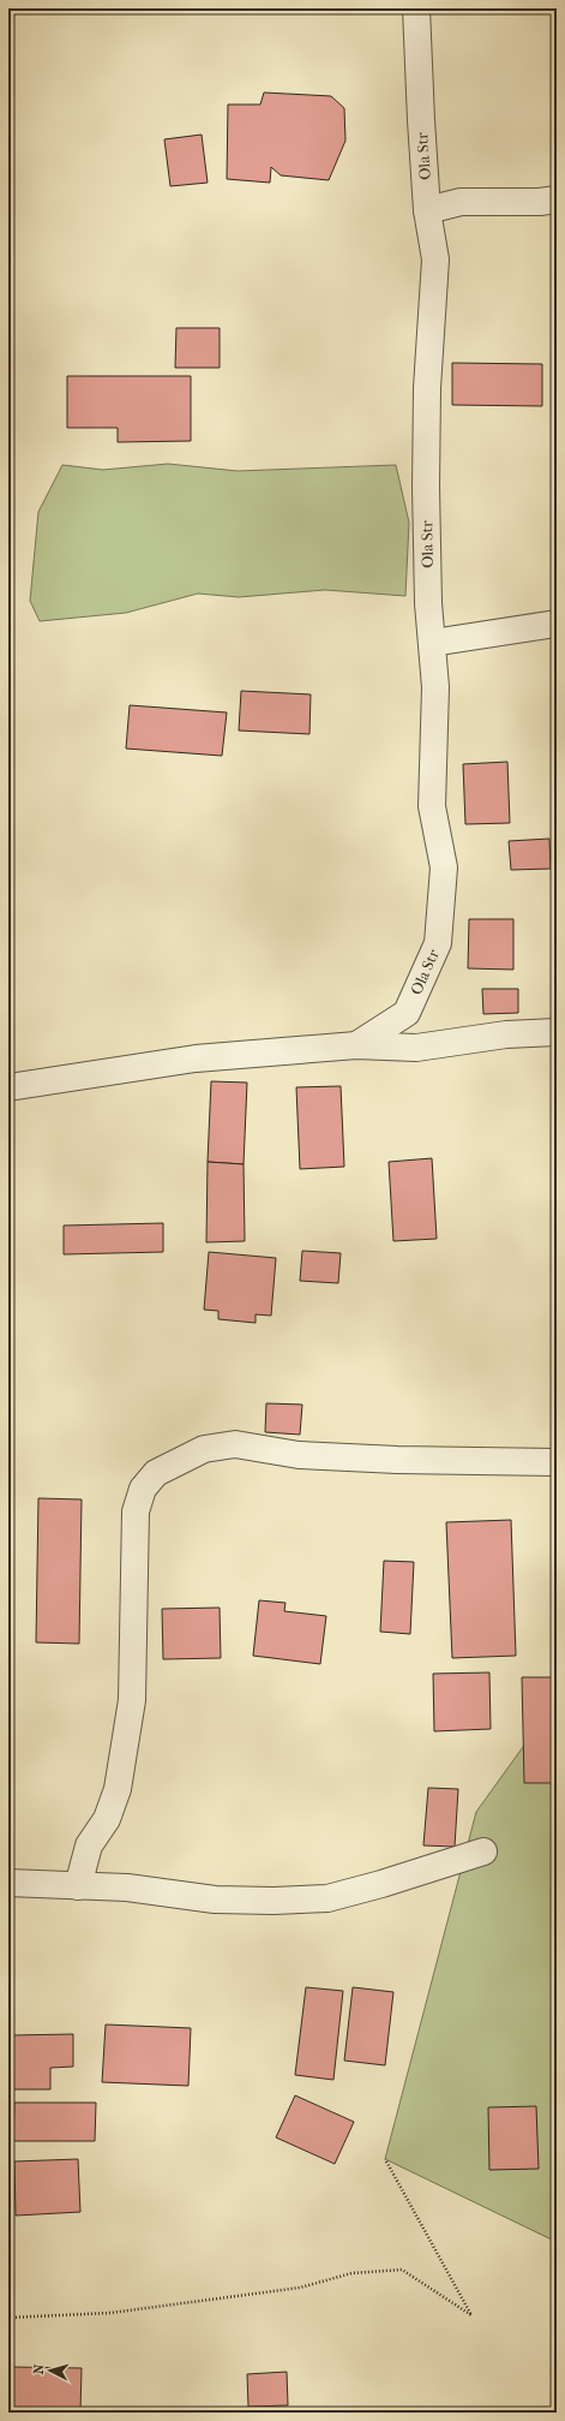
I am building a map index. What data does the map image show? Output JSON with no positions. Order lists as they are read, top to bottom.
{
  "streets": {
    "street": ["Ola Str"]
  },
  "north": "left"
}
